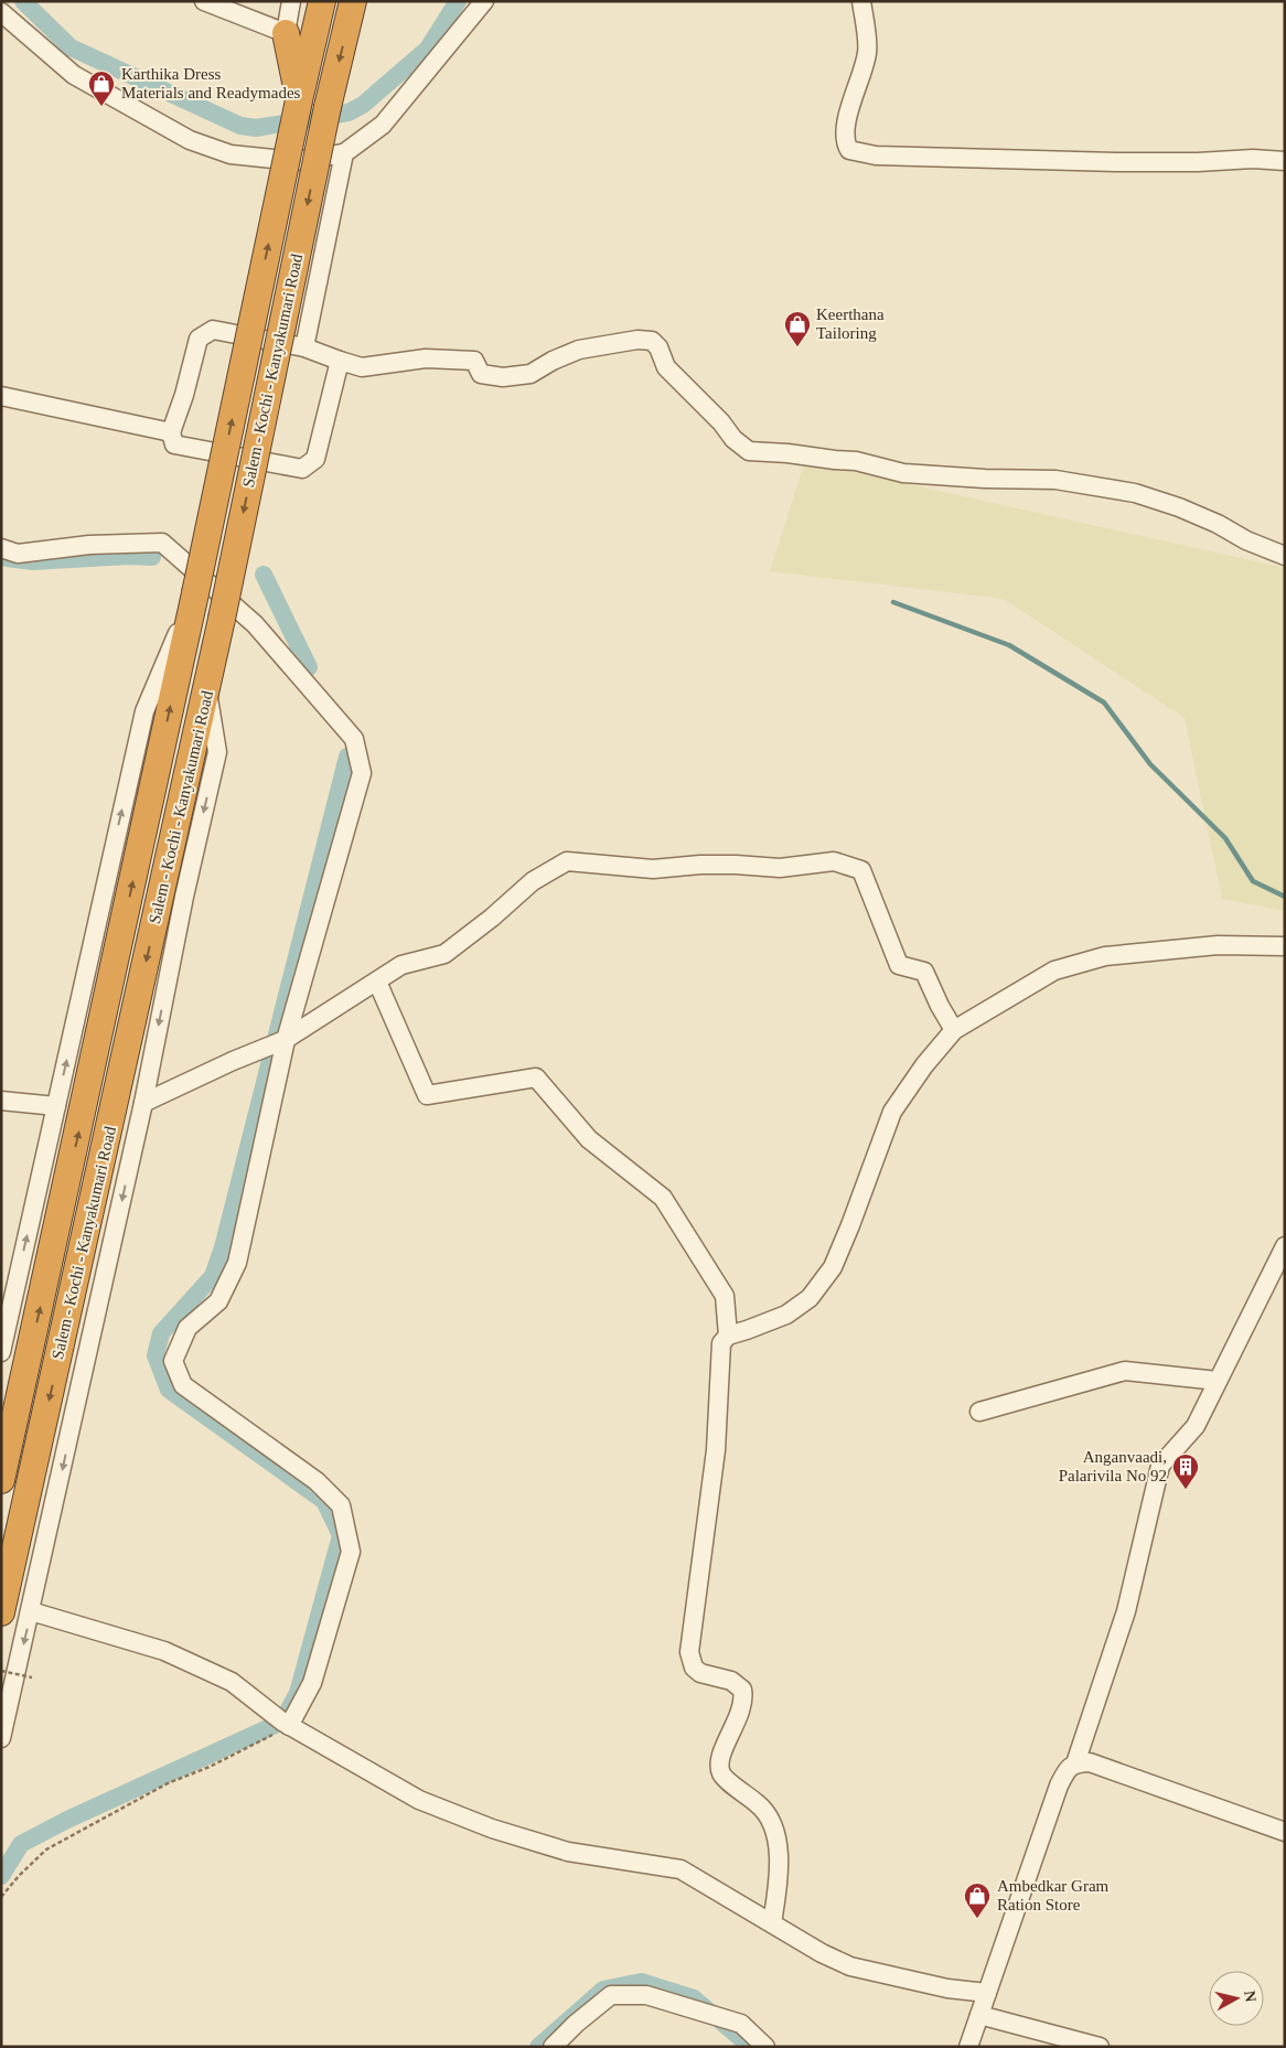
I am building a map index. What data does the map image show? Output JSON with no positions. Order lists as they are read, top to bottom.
{
  "streets": {
    "highway": ["Salem - Kochi - Kanyakumari Road"]
  },
  "places": {
    "shop": ["Karthika Dress Materials and Readymades", "Keerthana Tailoring", "Ambedkar Gram Ration Store"],
    "building": ["Anganvaadi, Palarivila No 92"]
  },
  "north": "right"
}
